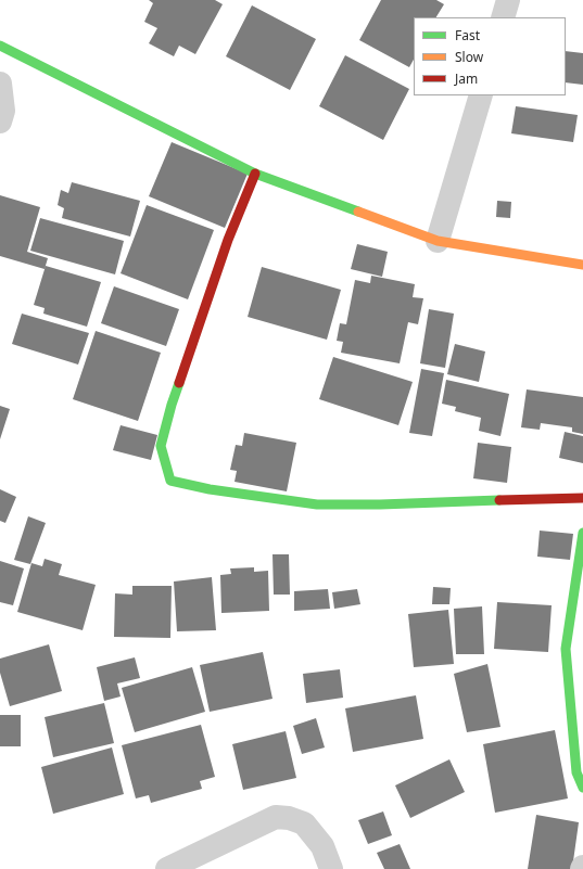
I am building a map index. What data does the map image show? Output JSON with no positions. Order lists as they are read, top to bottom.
{
  "legend": ["Fast", "Slow", "Jam"]
}
